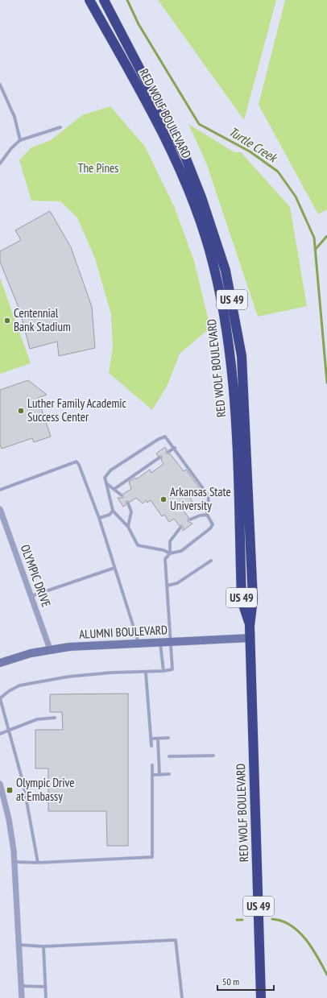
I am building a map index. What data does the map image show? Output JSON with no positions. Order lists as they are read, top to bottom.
{
  "streets": {
    "highway": ["RED WOLF BOULEVARD", "US 49"],
    "street": ["OLYMPIC DRIVE", "ALUMNI BOULEVARD"]
  },
  "crossings": [
    ["RED WOLF BOULEVARD", "ALUMNI BOULEVARD"],
    ["OLYMPIC DRIVE", "ALUMNI BOULEVARD"]
  ],
  "water": ["Turtle Creek"],
  "parks": ["The Pines"],
  "places": {
    "other": ["Centennial Bank Stadium", "Luther Family Academic Success Center", "Arkansas State University"],
    "transit": ["Olympic Drive at Embassy"]
  },
  "scale_bar": "50 m"
}
